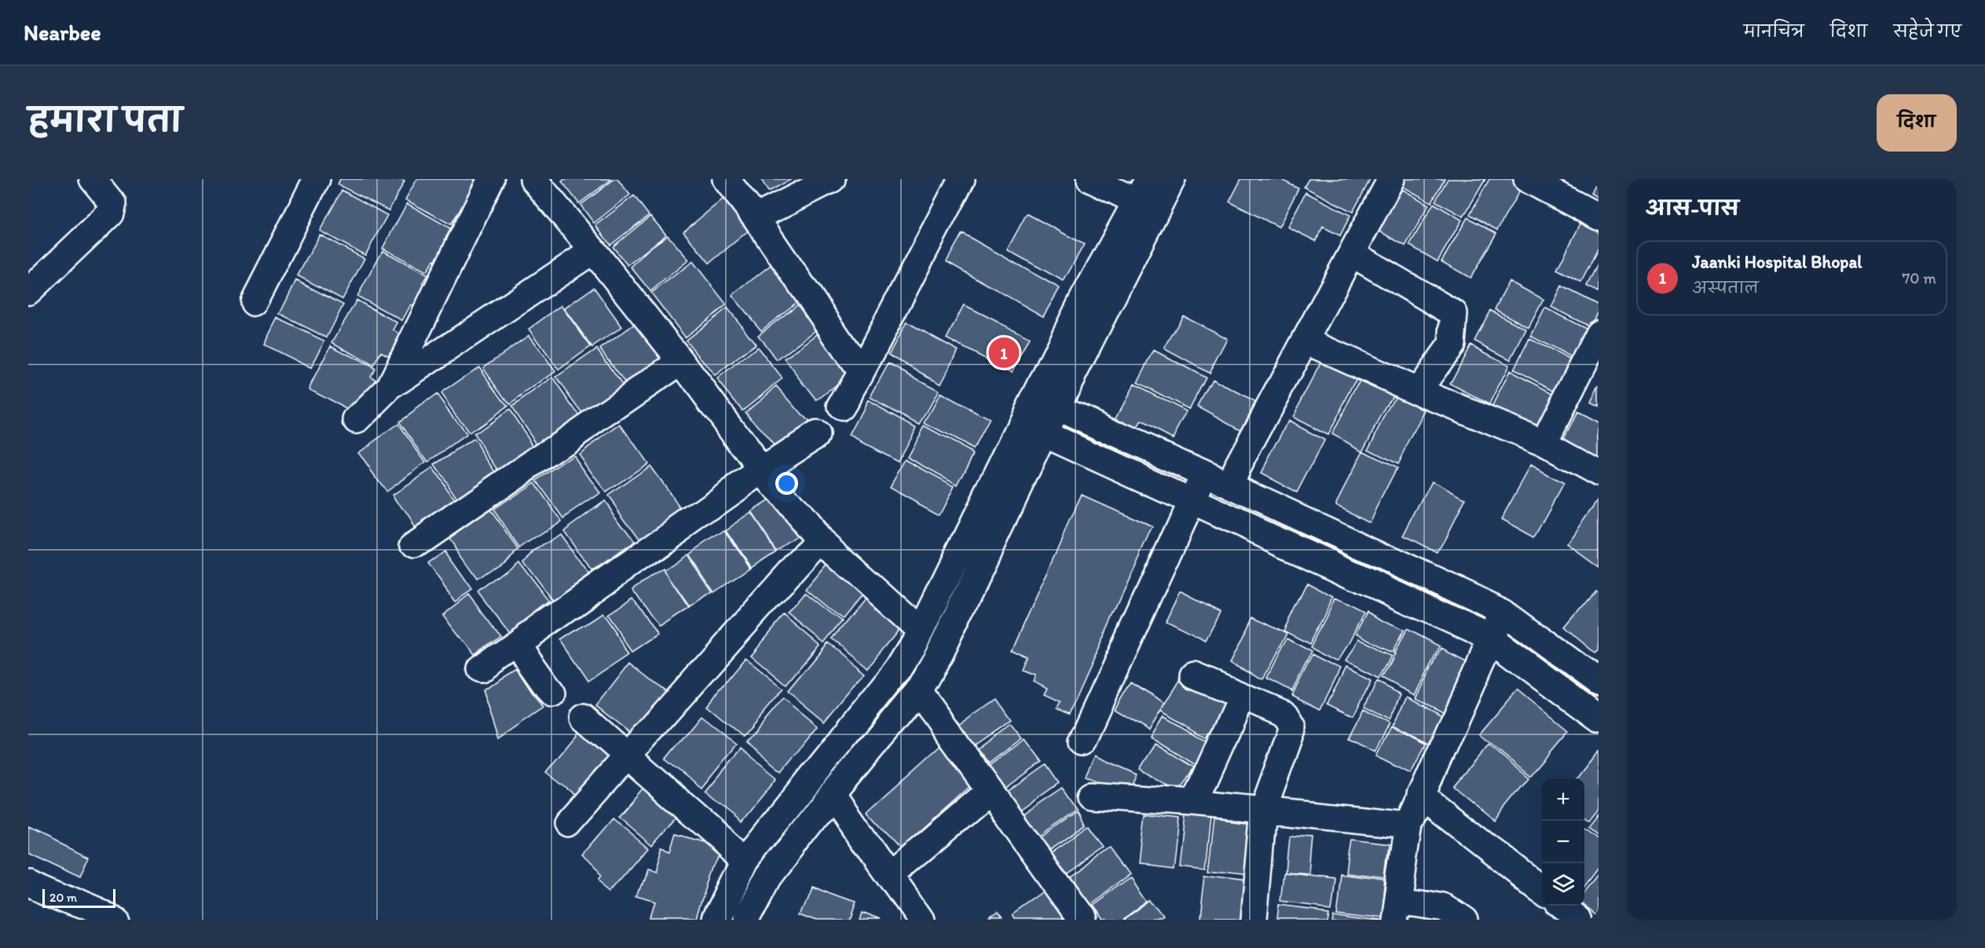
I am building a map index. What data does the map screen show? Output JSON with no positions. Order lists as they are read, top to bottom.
{
  "scale_bar": "20 m",
  "page": {
    "header": "Nearbee",
    "nav": ["मानचित्र", "दिशा", "सहेजे गए"],
    "title": "हमारा पता",
    "buttons": "दिशा",
    "heading": "आस-पास",
    "list": [
      {
        "mark": "1",
        "name": "Jaanki Hospital Bhopal",
        "note": "अस्पताल",
        "value": "70 m"
      }
    ],
    "pins": "1",
    "map_buttons": ["+", "−"],
    "scale": "20 m"
  }
}
